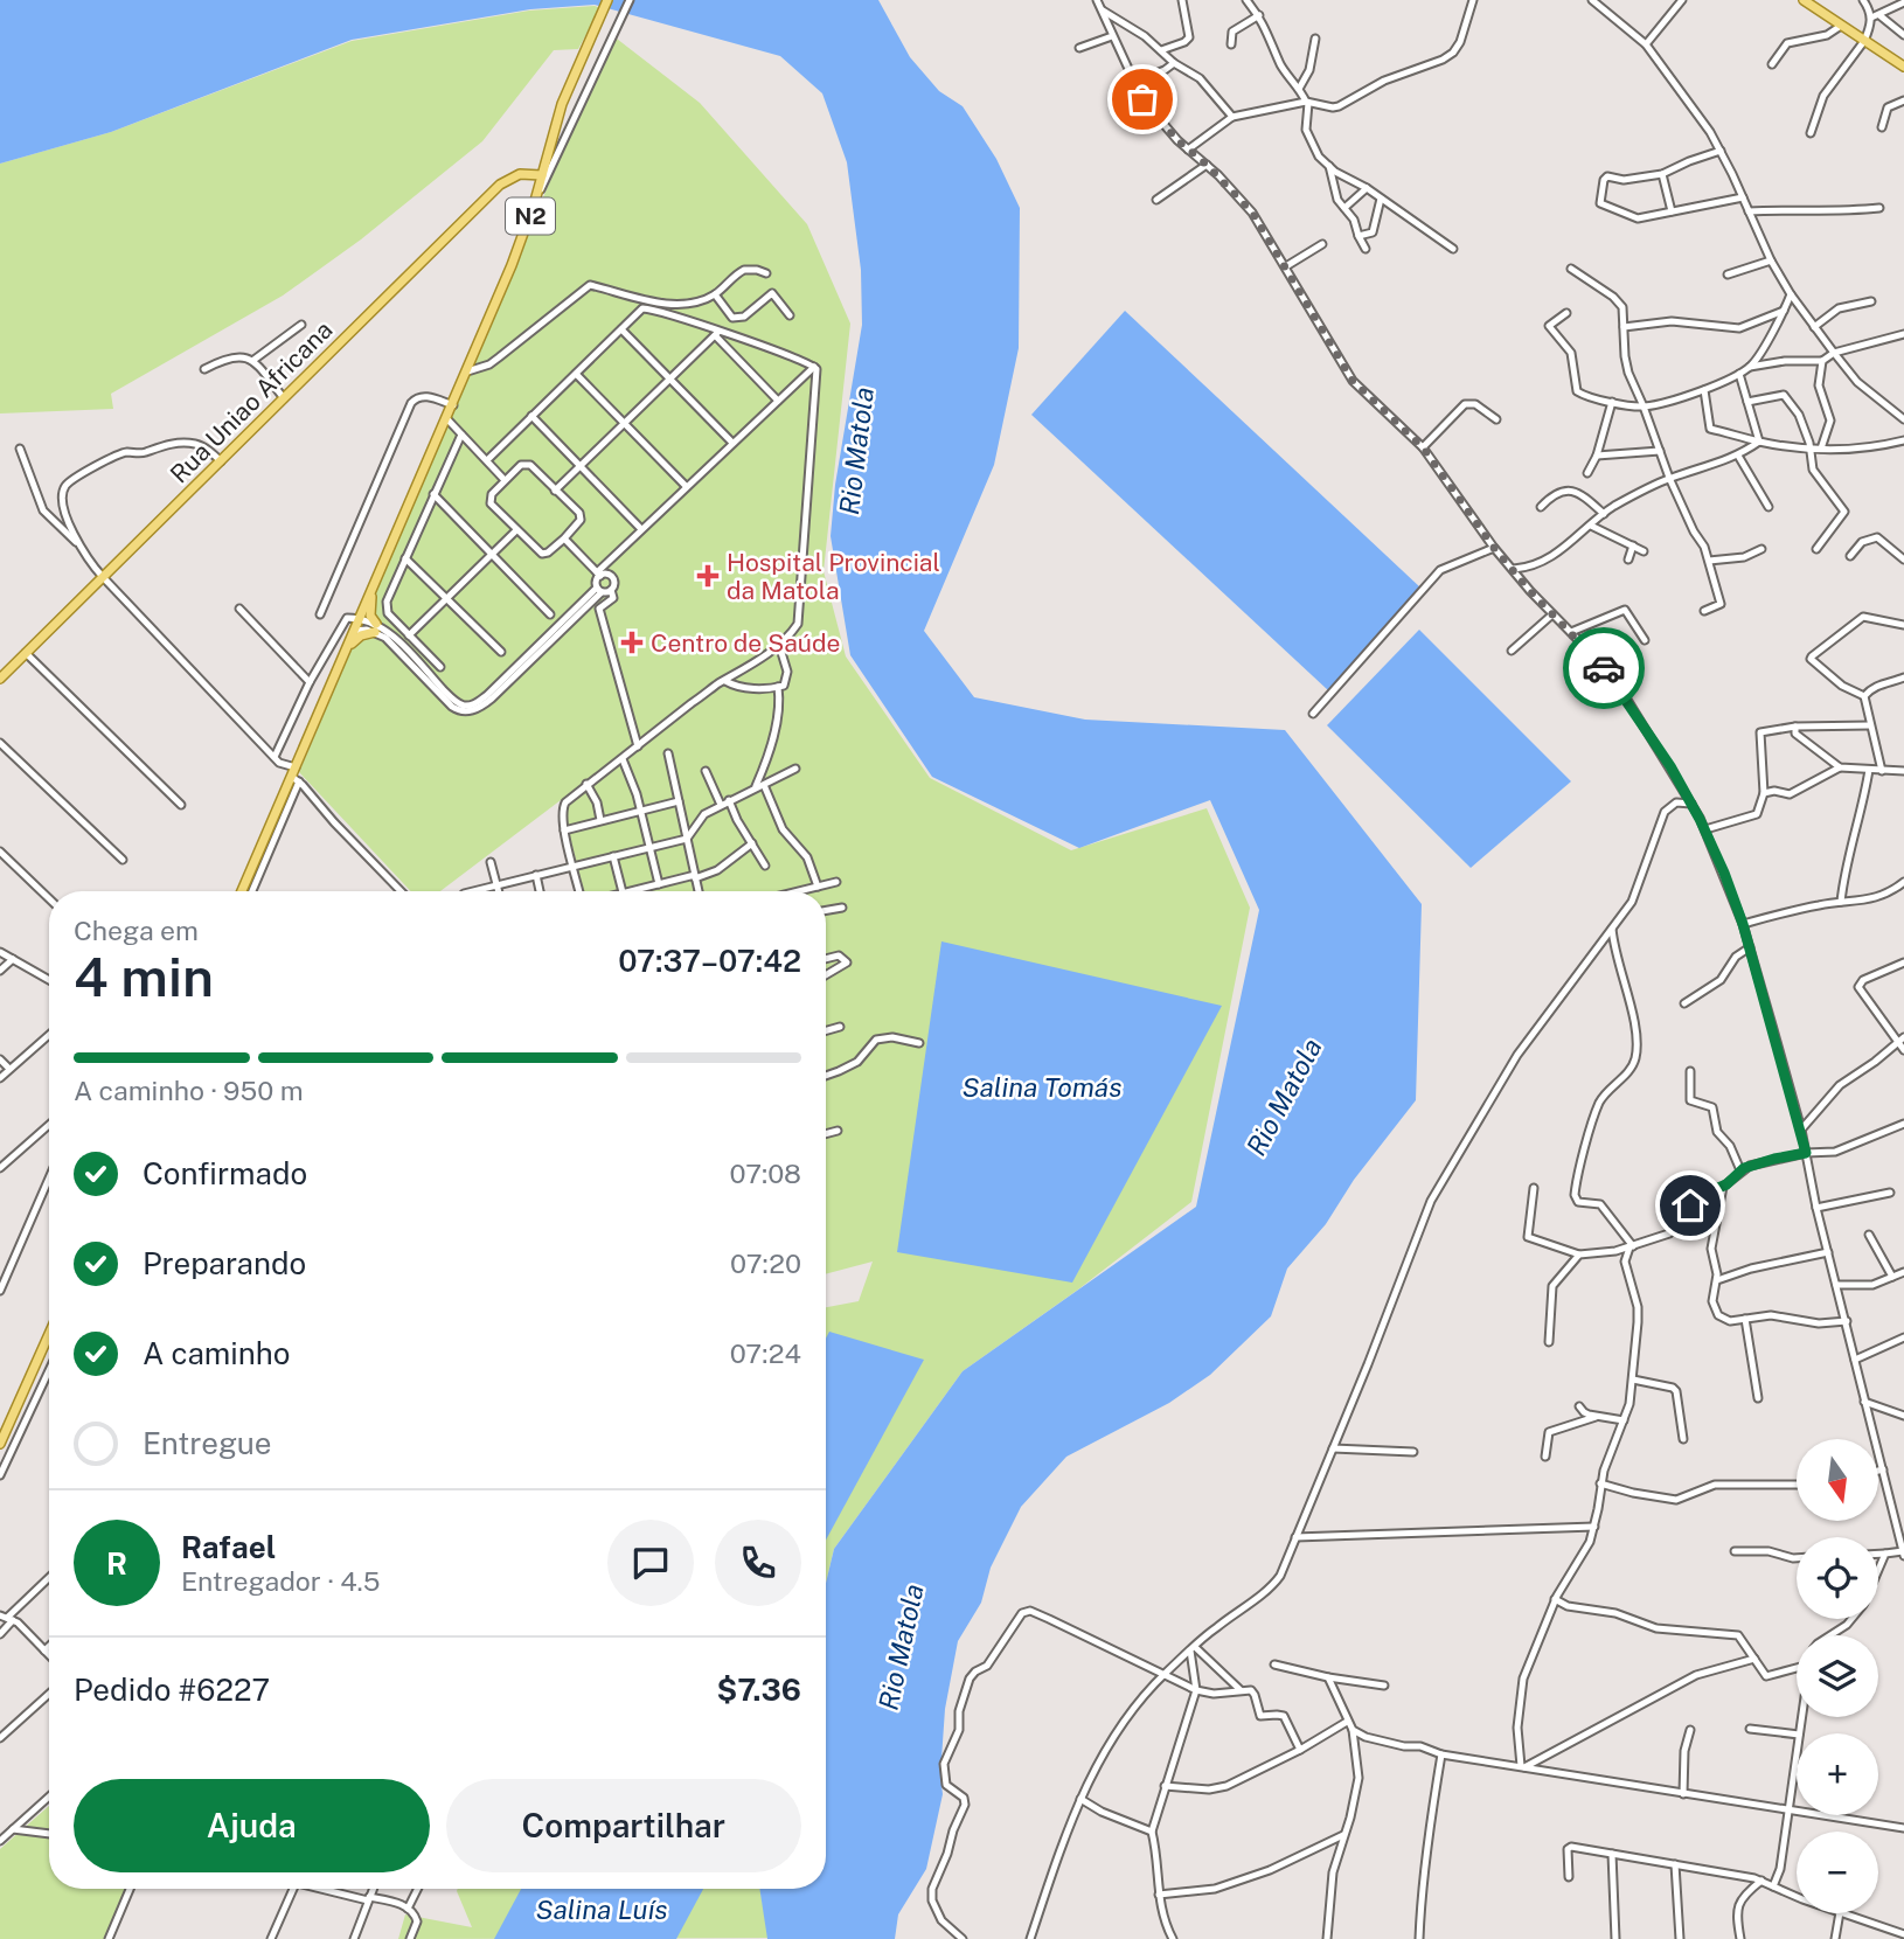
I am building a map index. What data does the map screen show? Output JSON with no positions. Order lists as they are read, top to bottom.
{
  "streets": {
    "main road": ["N2", "Rua Uniao Africana"]
  },
  "crossings": [
    ["N2", "Rua Uniao Africana"]
  ],
  "water": ["Rio Matola", "Salina Tomás", "Salina Luís"],
  "places": {
    "health": ["Hospital Provincial da Matola", "Centro de Saúde"]
  },
  "north": "bottom",
  "page": {
    "heading": ["4 min", "Chega em", "07:37–07:42"],
    "panel": [
      "Rafael",
      "Entregador · 4.5",
      "Pedido #6227",
      "$7.36"
    ],
    "bar": "A caminho · 950 m",
    "list": [
      ["Confirmado", "07:08"],
      ["Preparando", "07:20"],
      ["A caminho", "07:24"],
      "Entregue"
    ],
    "map_buttons": ["+", "−"],
    "round": "R",
    "buttons": ["Ajuda", "Compartilhar"]
  }
}
